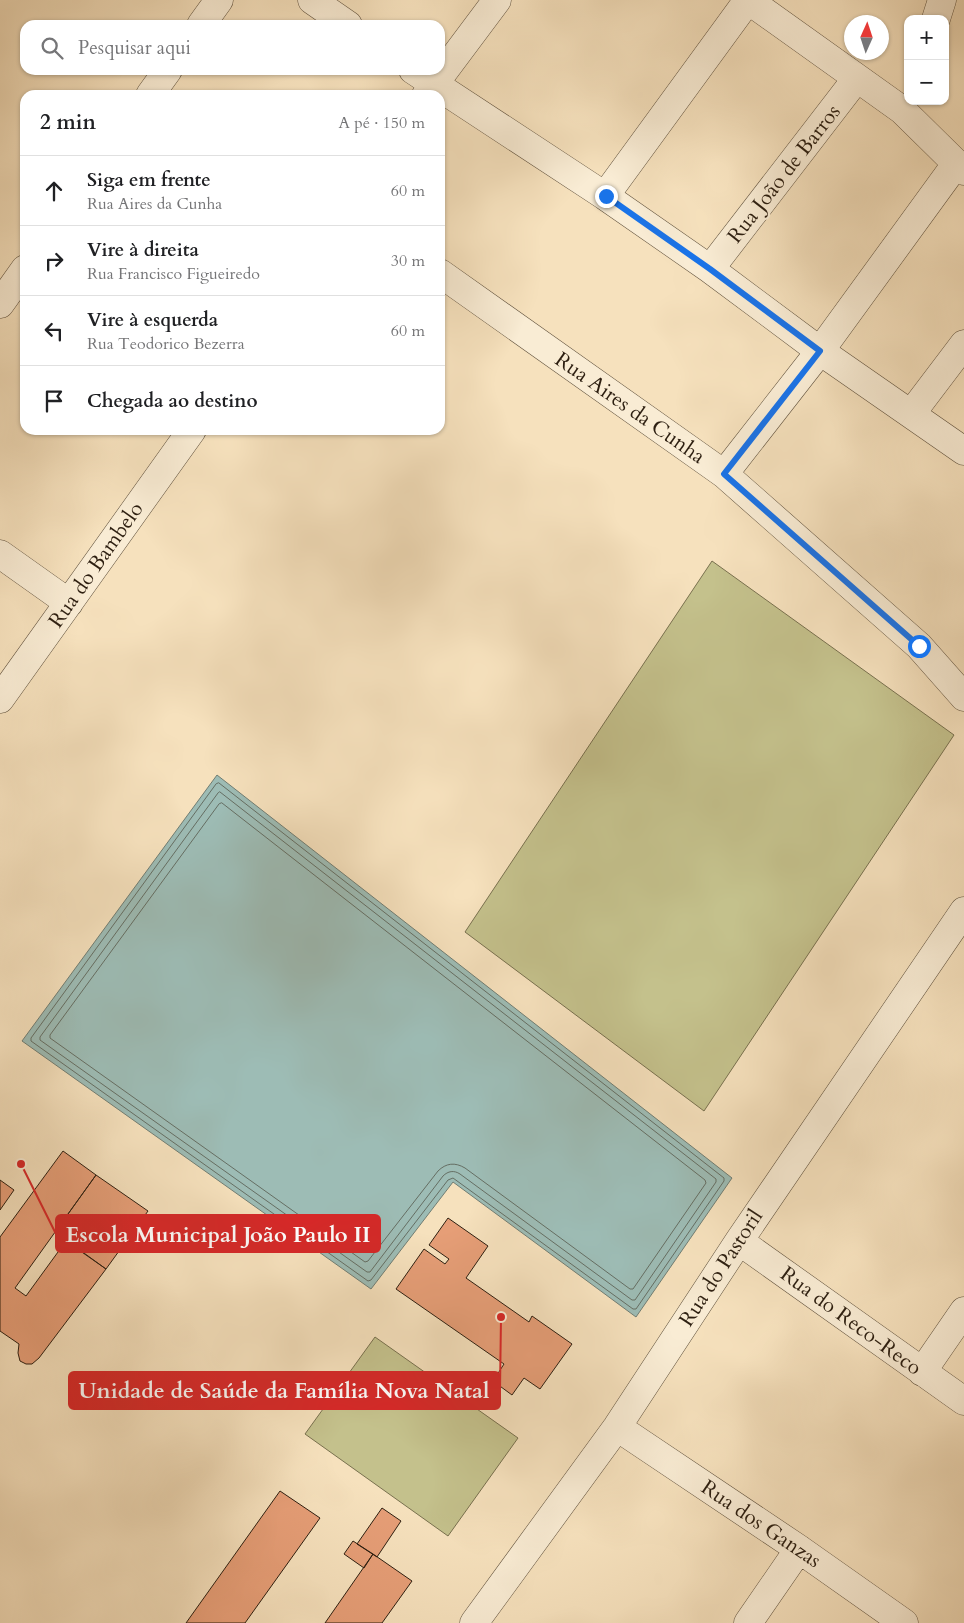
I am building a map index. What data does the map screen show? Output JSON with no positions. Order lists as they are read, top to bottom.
{
  "streets": {
    "street": [
      "Rua João de Barros",
      "Rua Aires da Cunha",
      "Rua do Bambelo",
      "Rua do Pastoril",
      "Rua do Reco-Reco",
      "Rua dos Ganzas"
    ]
  },
  "crossings": [
    ["Rua do Pastoril", "Rua do Reco-Reco"],
    ["Rua do Pastoril", "Rua dos Ganzas"]
  ],
  "places": ["Escola Municipal João Paulo II", "Unidade de Saúde da Família Nova Natal"],
  "north": "top",
  "page": {
    "map_buttons": ["+", "−"],
    "search": "Pesquisar aqui",
    "heading": ["2 min", "A pé · 150 m"],
    "list": [
      ["Siga em frente", "Rua Aires da Cunha", "60 m"],
      ["Vire à direita", "Rua Francisco Figueiredo", "30 m"],
      ["Vire à esquerda", "Rua Teodorico Bezerra", "60 m"],
      "Chegada ao destino"
    ]
  }
}
